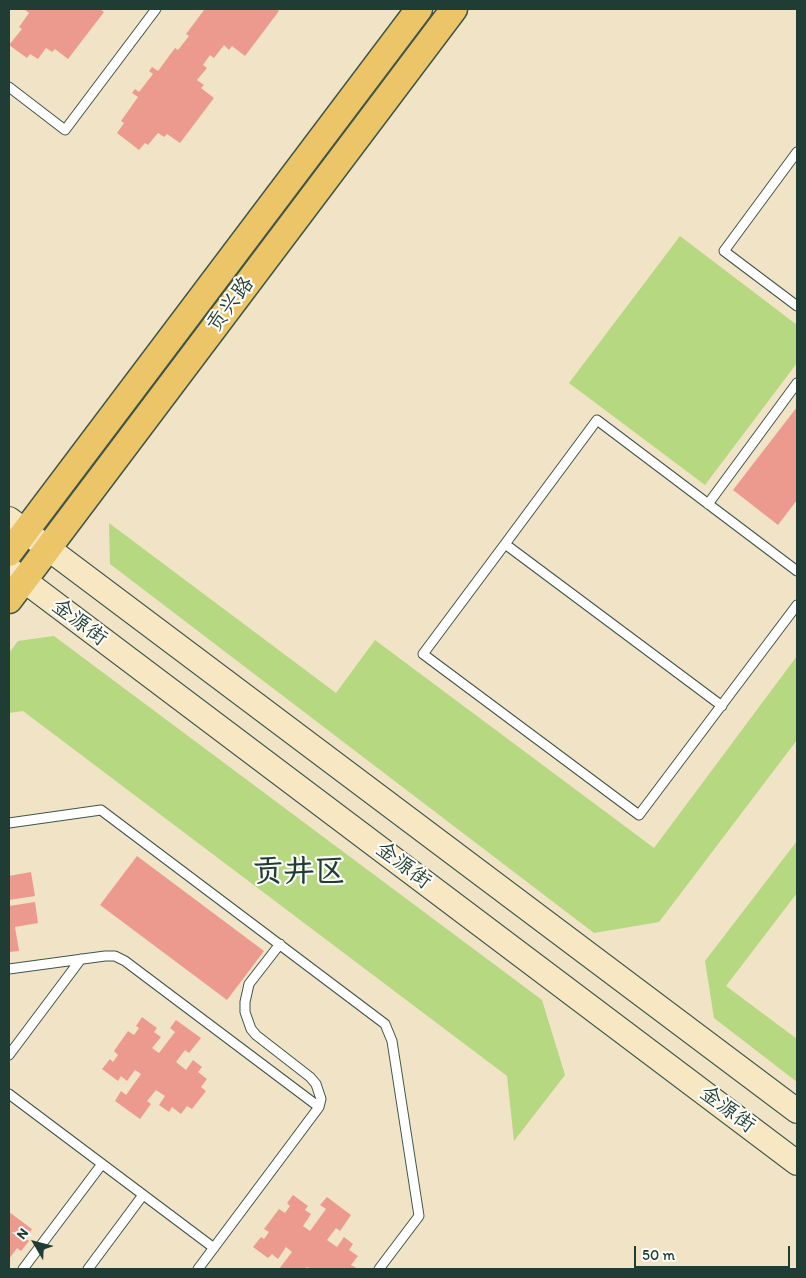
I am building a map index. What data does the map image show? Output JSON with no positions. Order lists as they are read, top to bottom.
{
  "streets": {
    "main road": ["贡兴路", "金源街"]
  },
  "crossings": [
    ["贡兴路", "金源街"]
  ],
  "districts": ["贡井区"],
  "scale_bar": "50 m",
  "north": "top left"
}
